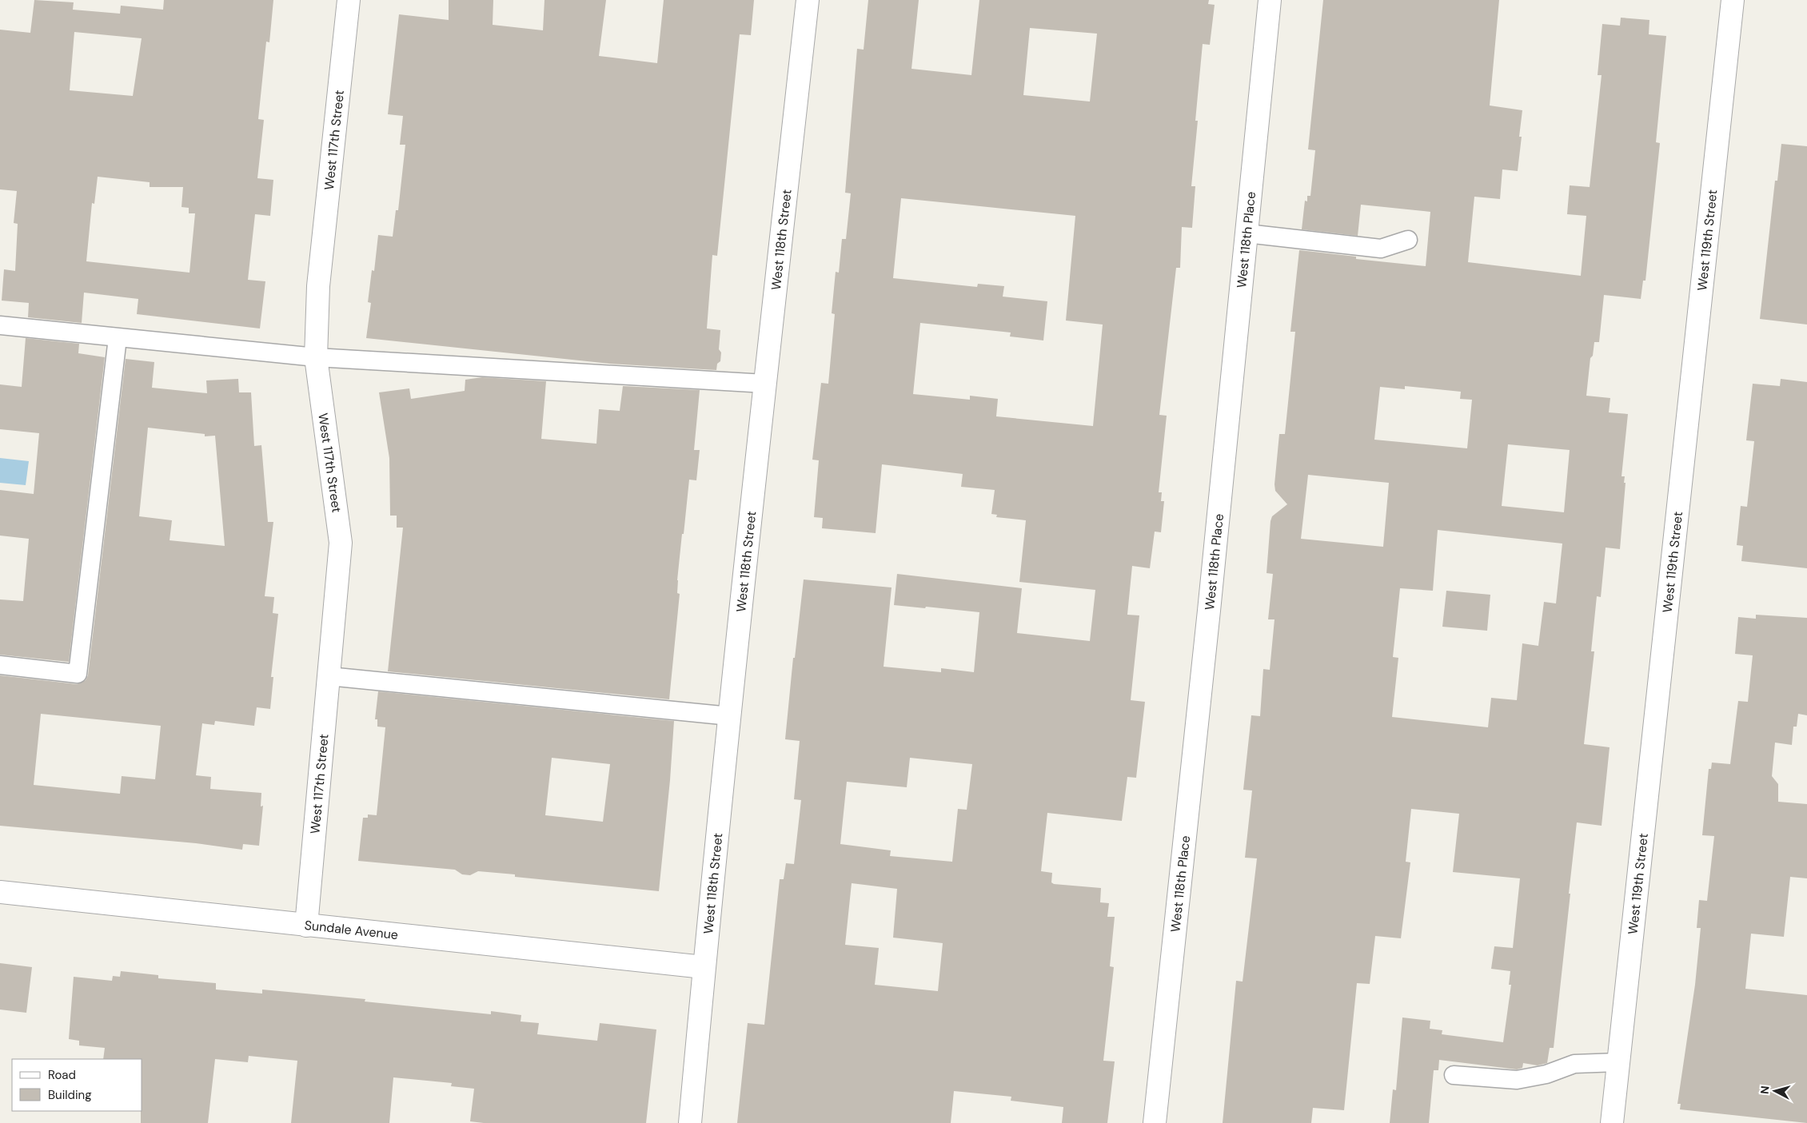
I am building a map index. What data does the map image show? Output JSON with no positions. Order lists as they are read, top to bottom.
{
  "streets": {
    "street": [
      "West 117th Street",
      "West 118th Street",
      "West 118th Place",
      "West 119th Street",
      "Sundale Avenue"
    ]
  },
  "crossings": [
    ["West 117th Street", "Sundale Avenue"],
    ["West 118th Street", "Sundale Avenue"]
  ],
  "legend": ["Road", "Building"],
  "north": "left"
}
